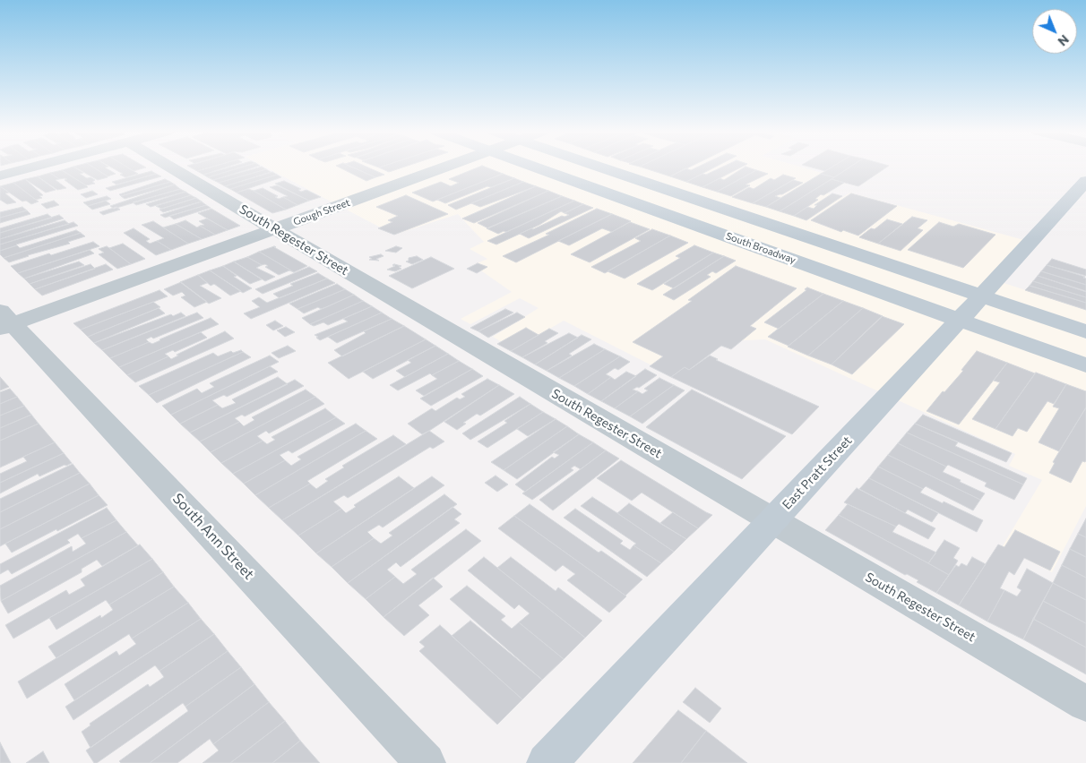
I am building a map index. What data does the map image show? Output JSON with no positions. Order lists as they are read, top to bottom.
{
  "streets": {
    "main road": ["South Broadway", "East Pratt Street"],
    "street": ["Gough Street", "South Regester Street", "South Ann Street"]
  },
  "crossings": [
    ["Gough Street", "South Regester Street"],
    ["Gough Street", "South Ann Street"],
    ["South Regester Street", "East Pratt Street"],
    ["South Broadway", "East Pratt Street"]
  ],
  "north": "bottom right"
}
